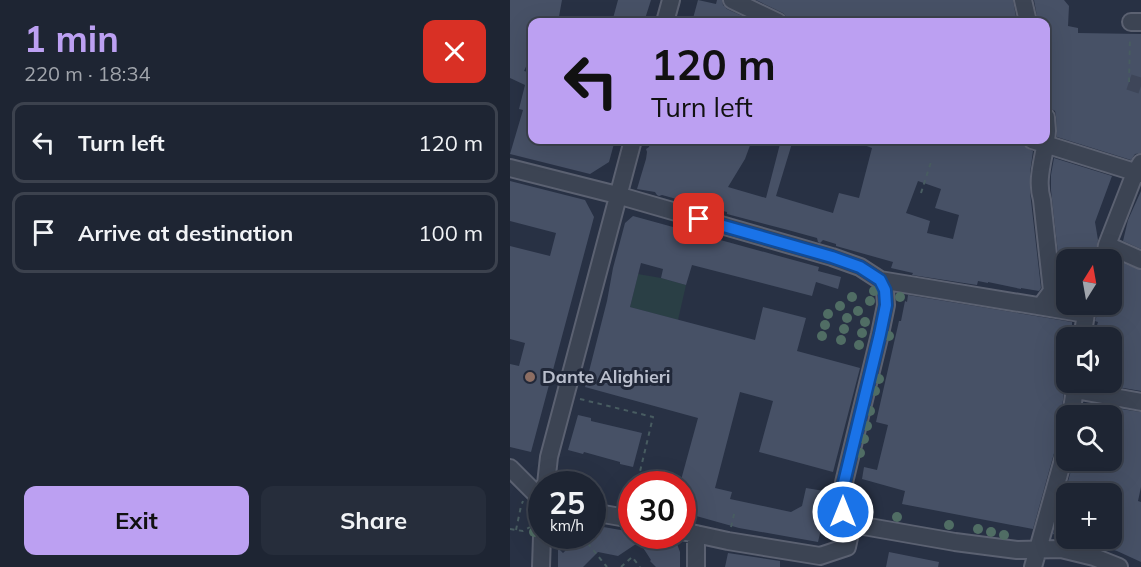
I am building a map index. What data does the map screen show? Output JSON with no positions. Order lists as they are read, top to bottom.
{
  "places": ["Dante Alighieri"],
  "north": "top",
  "page": {
    "heading": ["1 min", "220 m · 18:34"],
    "turn": ["120 m", "Turn left"],
    "list": [
      {
        "name": "Turn left",
        "value": "120 m"
      },
      {
        "name": "Arrive at destination",
        "value": "100 m"
      }
    ],
    "map_buttons": "+",
    "speed": "25 km/h",
    "limit": "30",
    "buttons": ["Exit", "Share"]
  }
}
